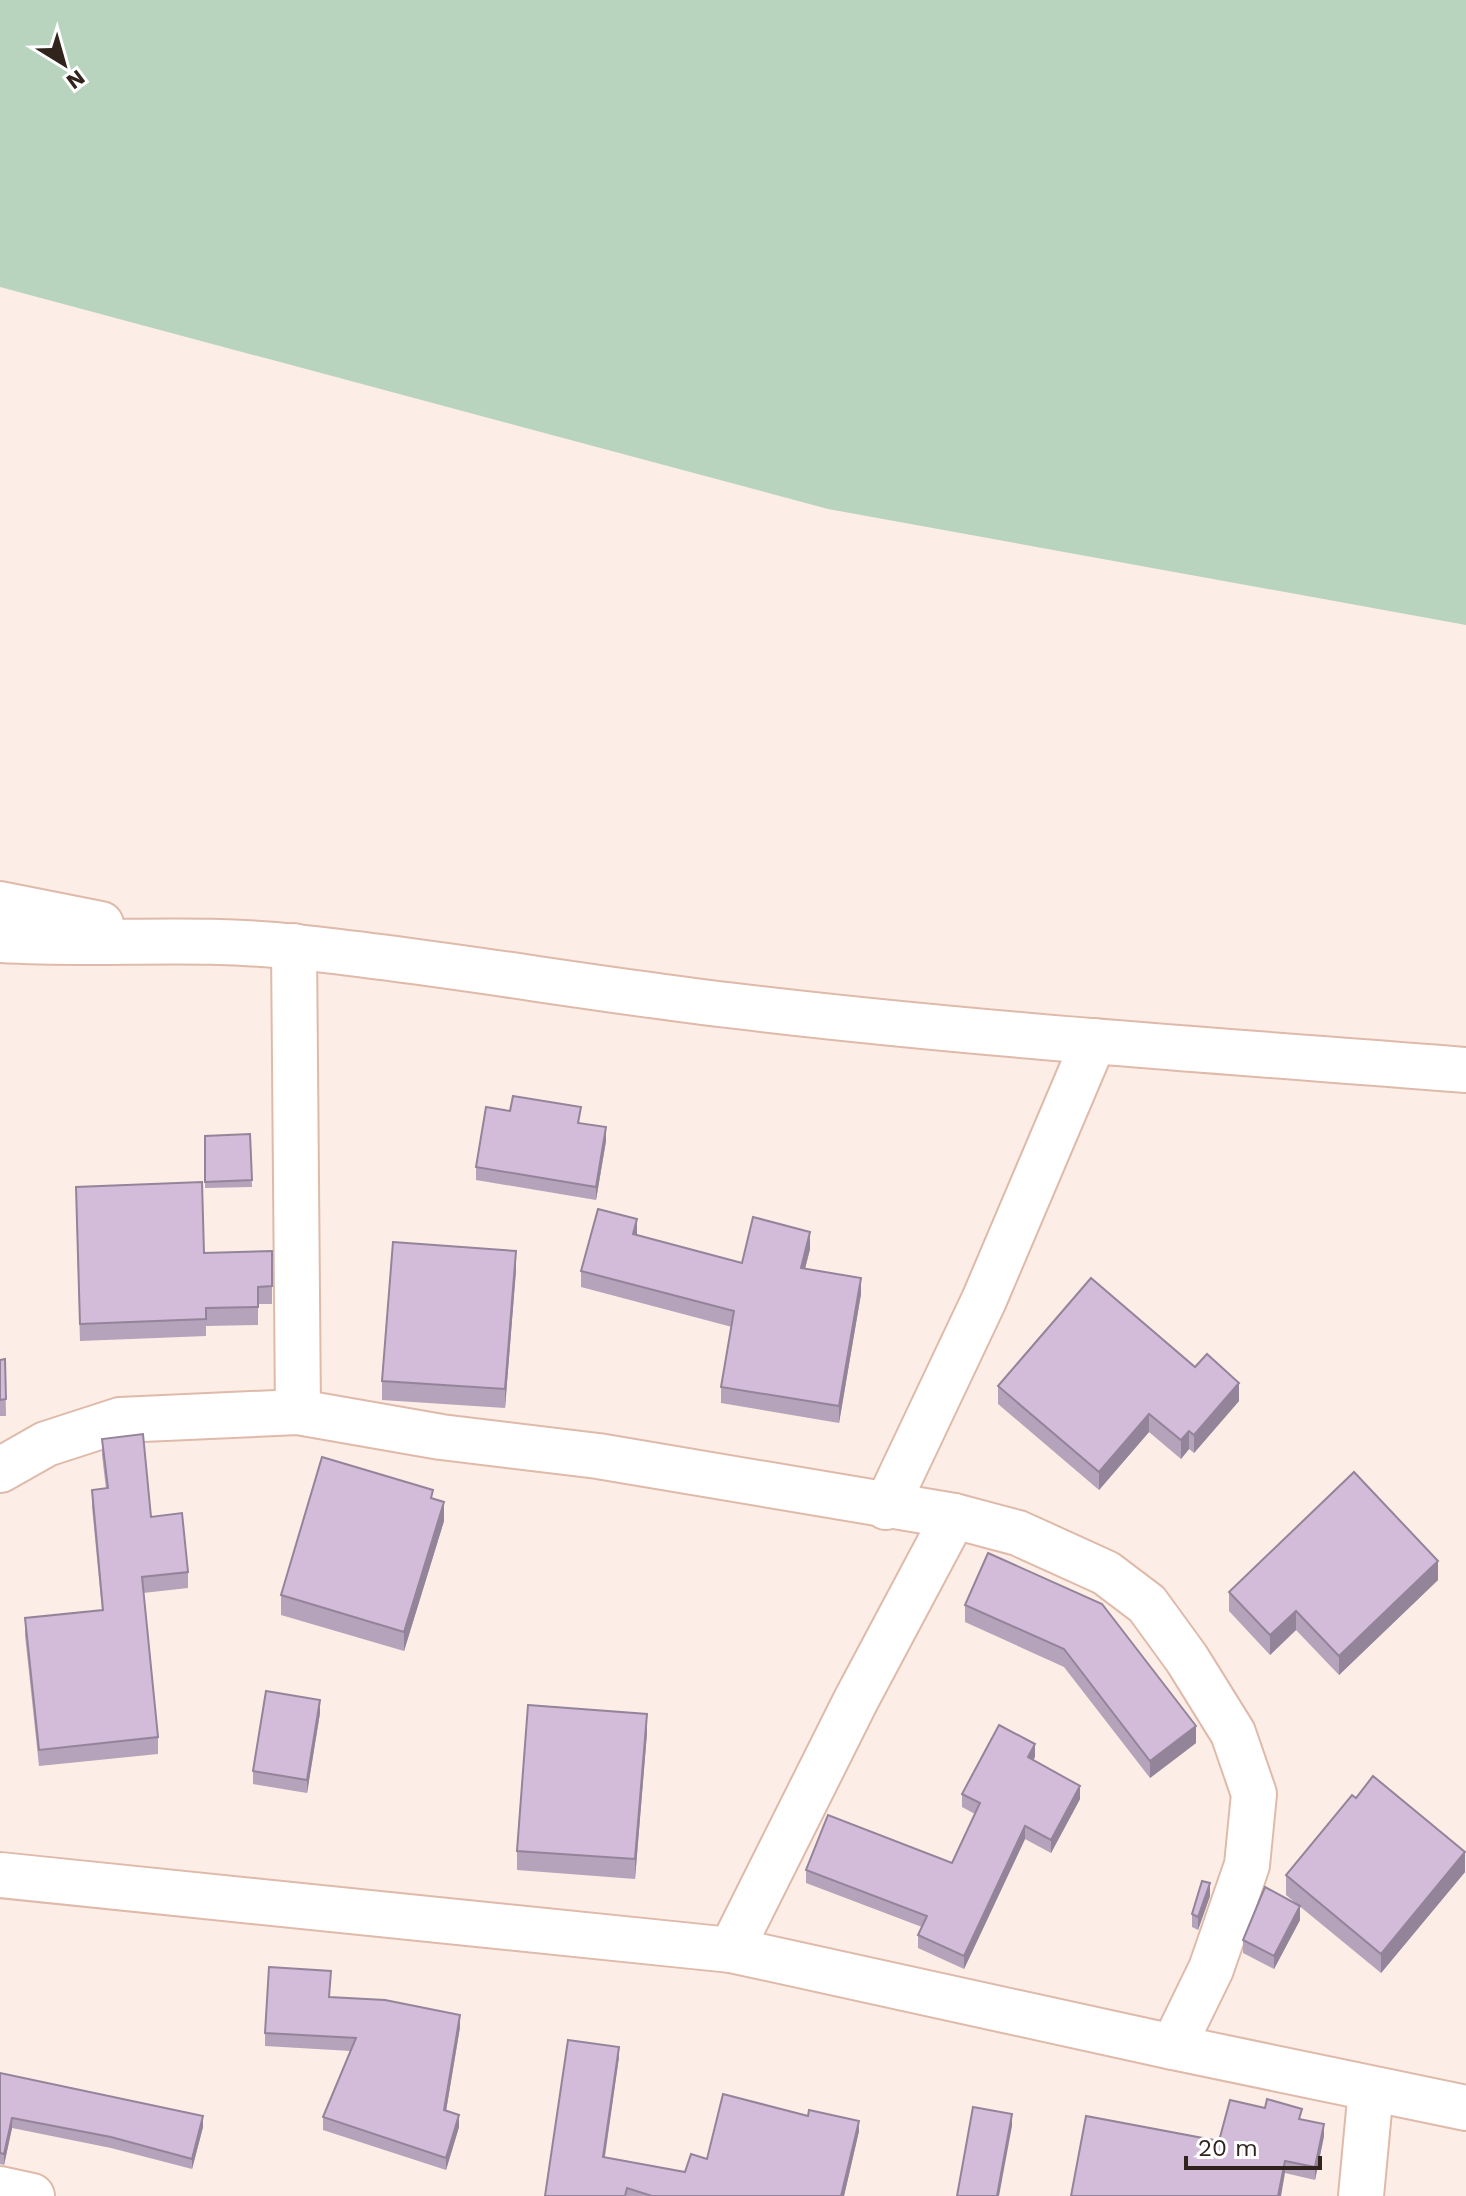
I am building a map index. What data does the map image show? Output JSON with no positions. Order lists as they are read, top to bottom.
{
  "scale_bar": "20 m",
  "north": "bottom right"
}
